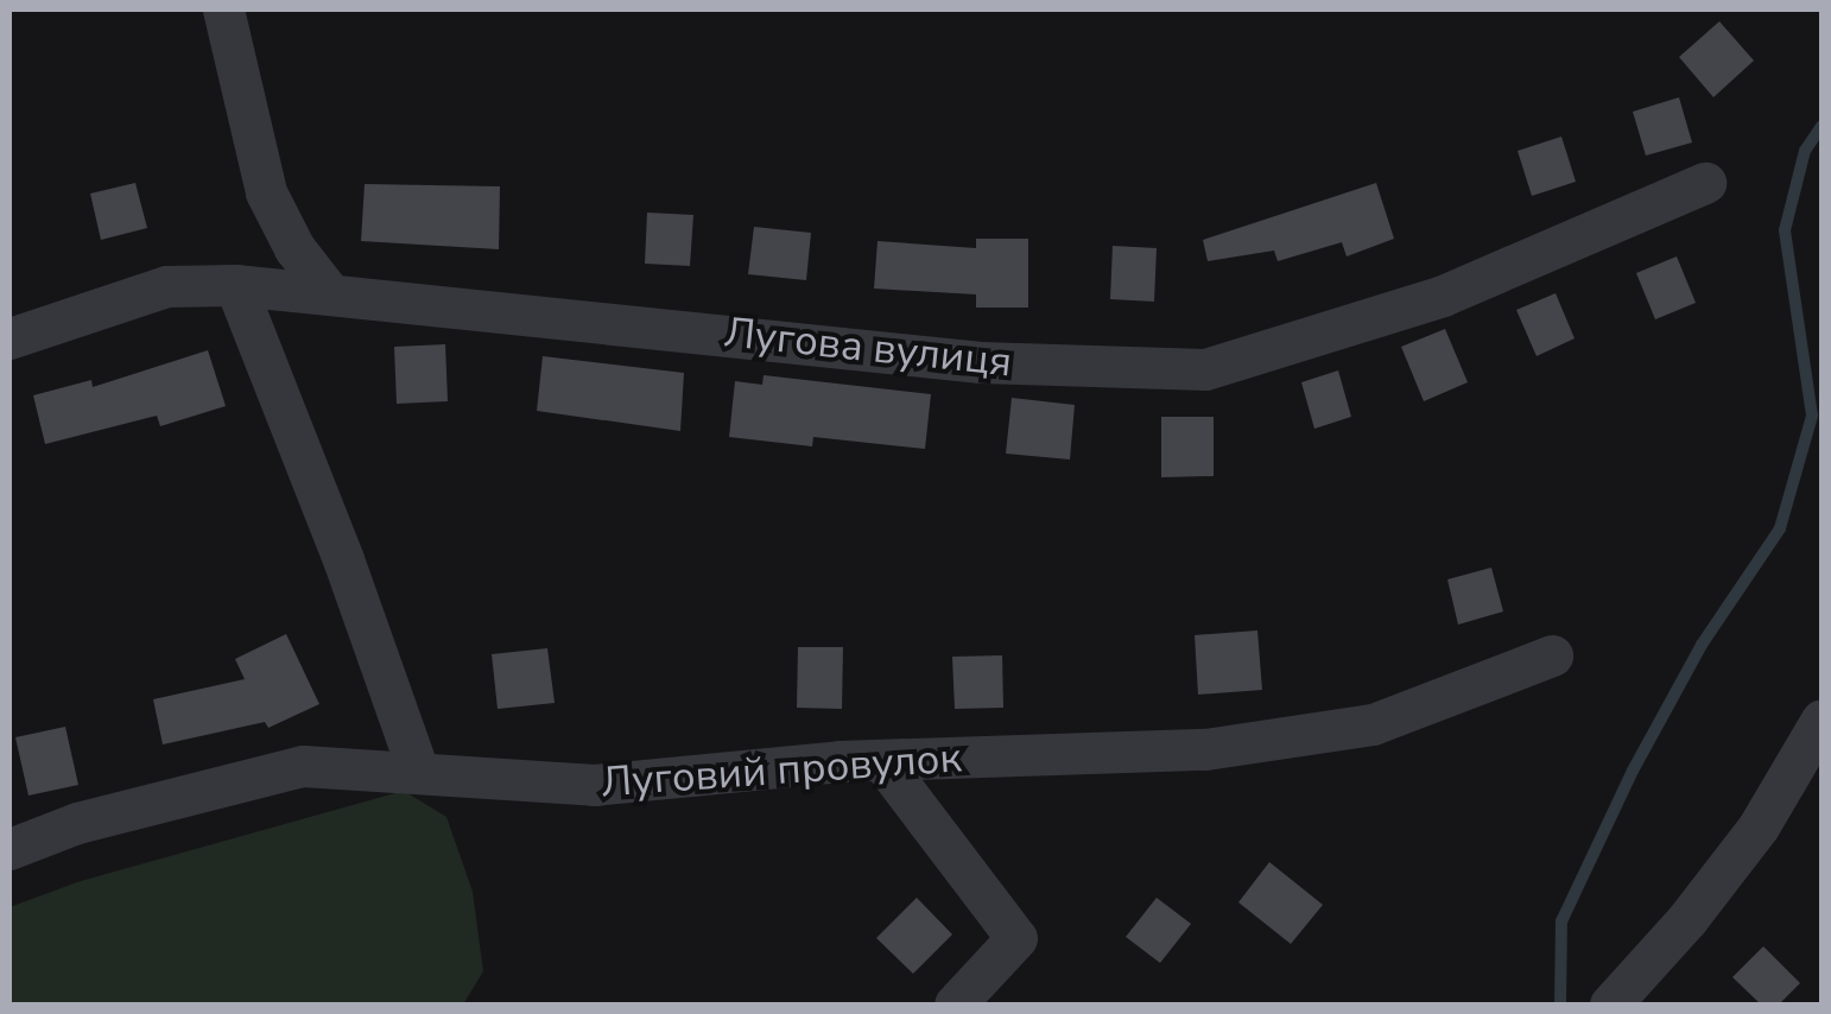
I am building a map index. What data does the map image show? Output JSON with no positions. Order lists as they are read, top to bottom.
{
  "streets": {
    "street": ["Лугова вулиця", "Луговий провулок"]
  }
}
